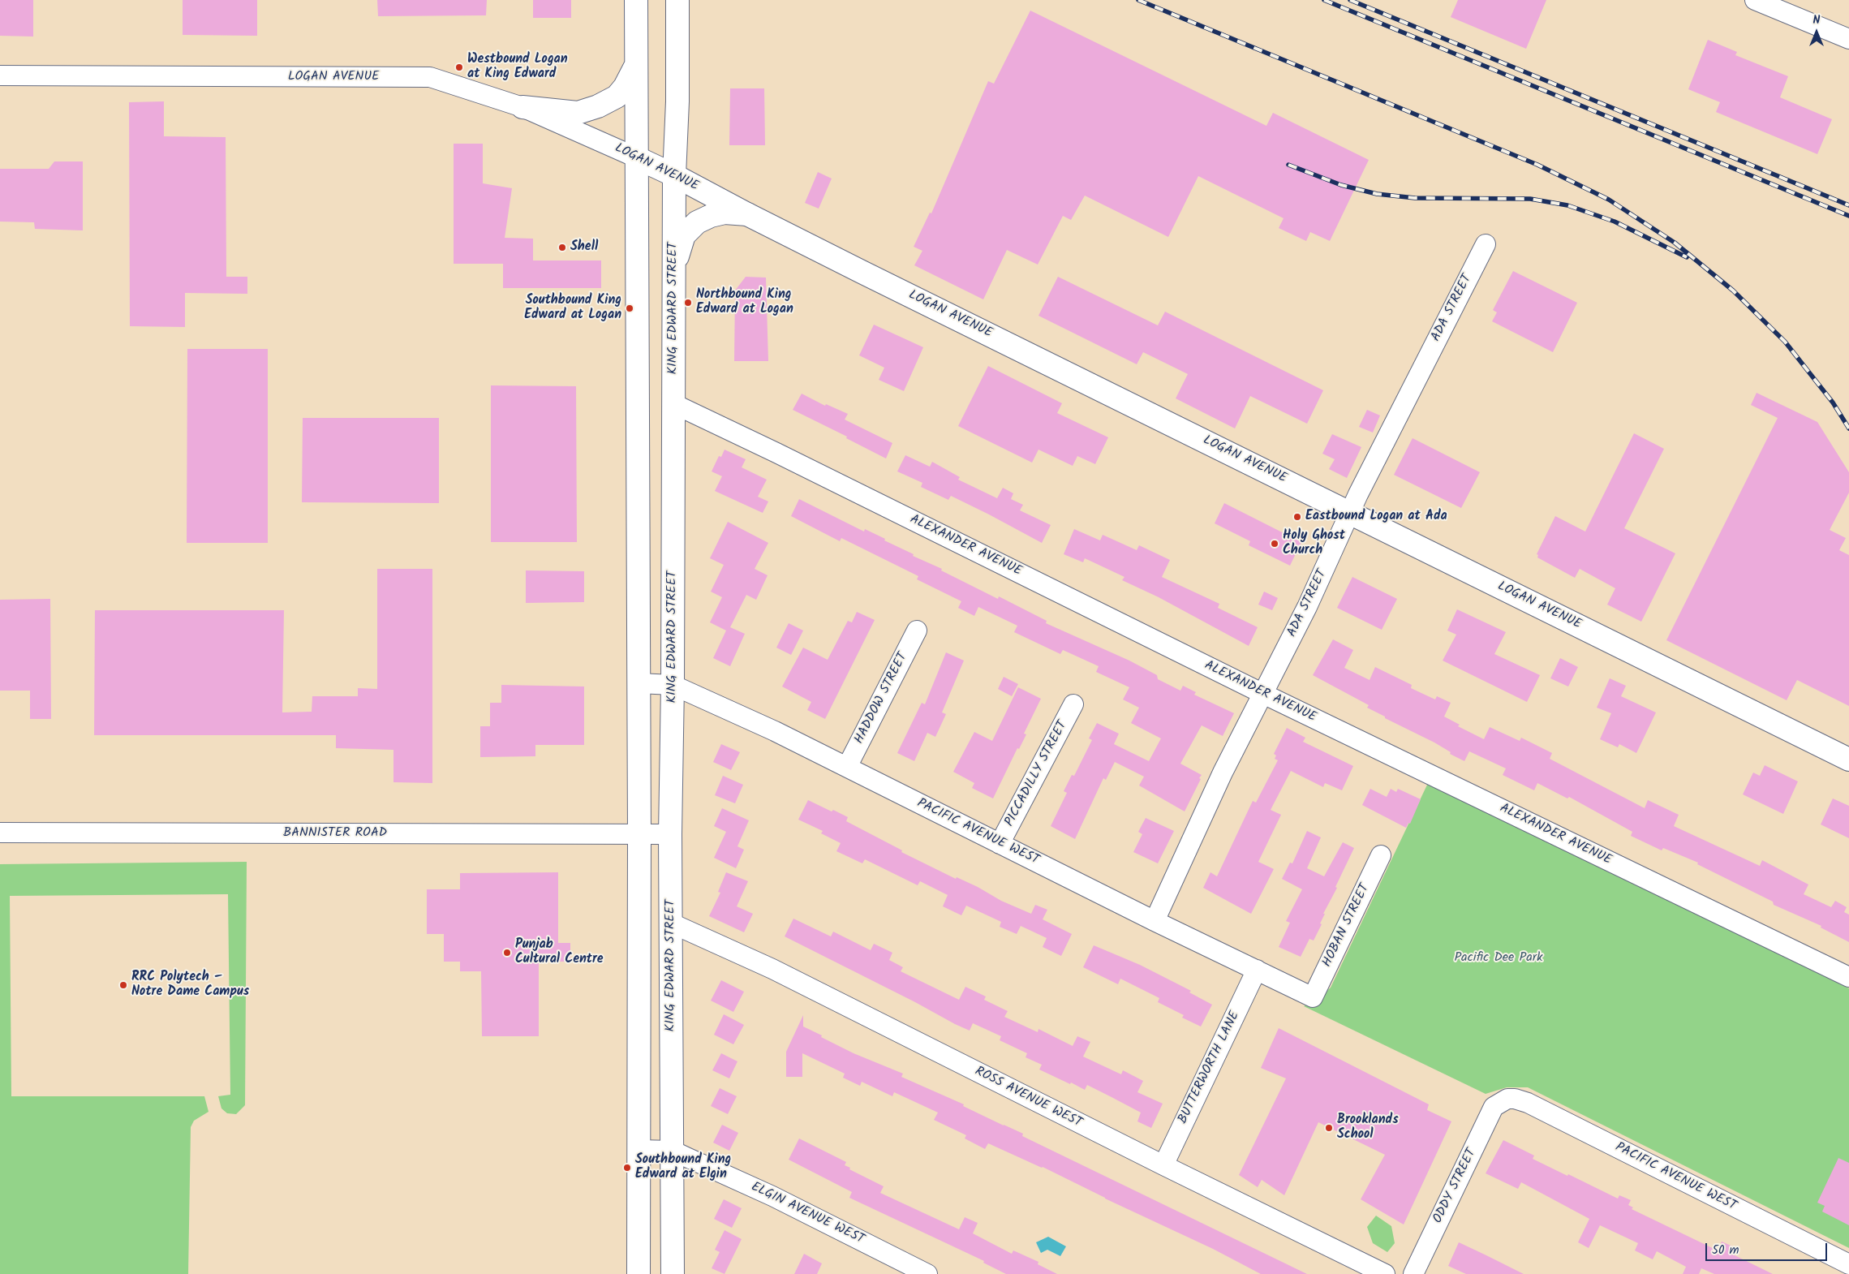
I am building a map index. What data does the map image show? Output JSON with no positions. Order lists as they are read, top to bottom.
{
  "streets": {
    "main road": ["LOGAN AVENUE", "KING EDWARD STREET"],
    "street": [
      "ADA STREET",
      "ALEXANDER AVENUE",
      "HADDOW STREET",
      "PICCADILLY STREET",
      "PACIFIC AVENUE WEST",
      "BANNISTER ROAD",
      "HOBAN STREET",
      "BUTTERWORTH LANE",
      "ROSS AVENUE WEST",
      "ODDY STREET",
      "ELGIN AVENUE WEST"
    ]
  },
  "crossings": [
    ["LOGAN AVENUE", "KING EDWARD STREET"],
    ["LOGAN AVENUE", "ADA STREET"],
    ["KING EDWARD STREET", "ALEXANDER AVENUE"],
    ["KING EDWARD STREET", "PACIFIC AVENUE WEST"],
    ["KING EDWARD STREET", "BANNISTER ROAD"],
    ["KING EDWARD STREET", "ROSS AVENUE WEST"],
    ["KING EDWARD STREET", "ELGIN AVENUE WEST"],
    ["ADA STREET", "ALEXANDER AVENUE"],
    ["ADA STREET", "PACIFIC AVENUE WEST"],
    ["HADDOW STREET", "PACIFIC AVENUE WEST"],
    ["PICCADILLY STREET", "PACIFIC AVENUE WEST"],
    ["PACIFIC AVENUE WEST", "HOBAN STREET"],
    ["PACIFIC AVENUE WEST", "BUTTERWORTH LANE"],
    ["PACIFIC AVENUE WEST", "ODDY STREET"],
    ["BUTTERWORTH LANE", "ROSS AVENUE WEST"]
  ],
  "parks": ["Pacific Dee Park"],
  "places": [
    "Westbound Logan at King Edward",
    "Shell",
    "Northbound King Edward at Logan",
    "Southbound King Edward at Logan",
    "Eastbound Logan at Ada",
    "Holy Ghost Church",
    "Punjab Cultural Centre",
    "RRC Polytech – Notre Dame Campus",
    "Brooklands School",
    "Southbound King Edward at Elgin"
  ],
  "scale_bar": "50 m",
  "north": "top"
}
